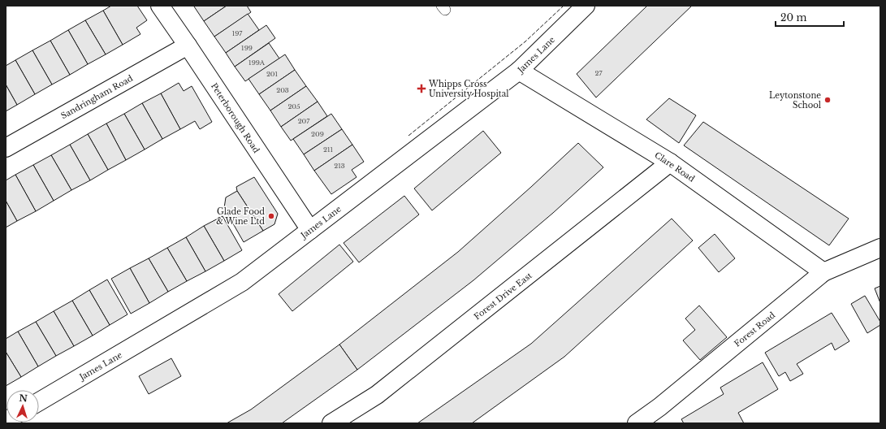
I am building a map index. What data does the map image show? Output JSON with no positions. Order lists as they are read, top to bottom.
{
  "streets": {
    "street": [
      "James Lane",
      "Sandringham Road",
      "Peterborough Road",
      "Clare Road",
      "Forest Drive East",
      "Forest Road"
    ]
  },
  "crossings": [
    ["James Lane", "Peterborough Road"],
    ["James Lane", "Clare Road"],
    ["Sandringham Road", "Peterborough Road"],
    ["Clare Road", "Forest Drive East"],
    ["Clare Road", "Forest Road"]
  ],
  "places": {
    "health": ["Whipps Cross University Hospital"],
    "other": ["Leytonstone School", "Glade Food & Wine Ltd"]
  },
  "house_numbers": [
    "197",
    "199",
    "199A",
    "27",
    "201",
    "203",
    "205",
    "207",
    "209",
    "211",
    "213"
  ],
  "scale_bar": "20 m",
  "north": "top"
}
